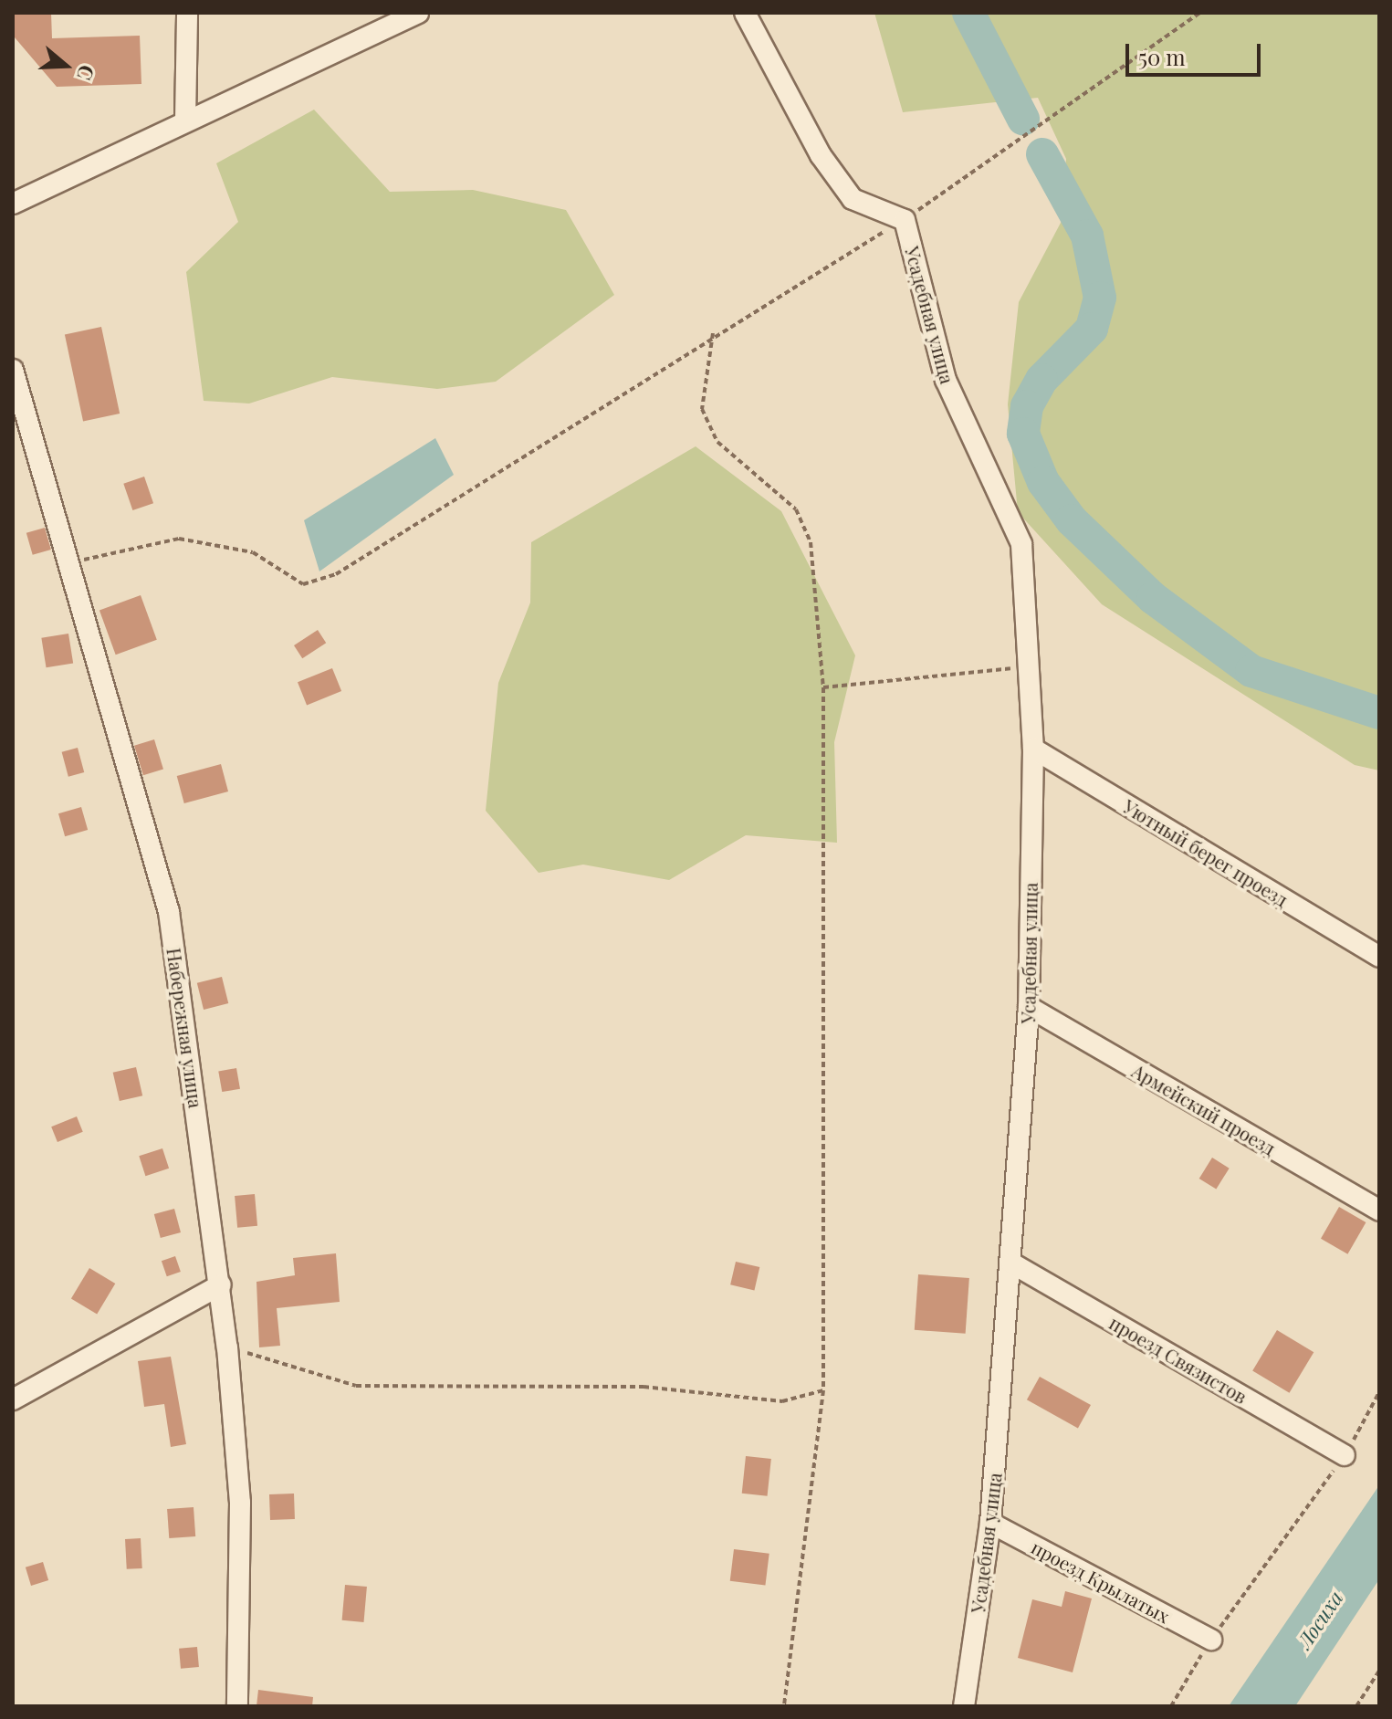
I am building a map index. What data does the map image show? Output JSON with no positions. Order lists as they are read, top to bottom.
{
  "streets": {
    "street": [
      "Усадебная улица",
      "Уютный берег проезд",
      "Набережная улица",
      "Армейский проезд",
      "проезд Связистов",
      "проезд Крылатых"
    ]
  },
  "crossings": [
    ["Усадебная улица", "Уютный берег проезд"],
    ["Усадебная улица", "Армейский проезд"],
    ["Усадебная улица", "проезд Связистов"],
    ["Усадебная улица", "проезд Крылатых"]
  ],
  "water": ["Лосиха"],
  "scale_bar": "50 m",
  "north": "right"
}
